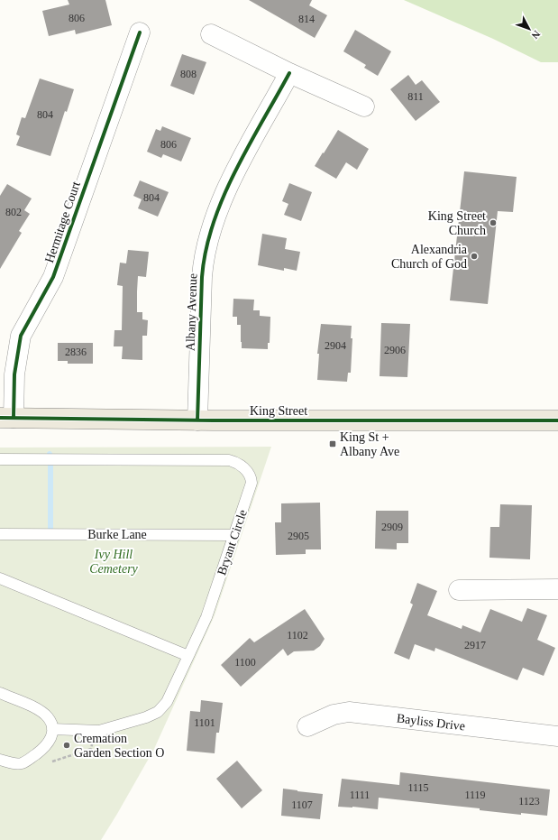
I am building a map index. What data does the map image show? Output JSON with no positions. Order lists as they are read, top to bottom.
{
  "streets": {
    "main road": ["King Street"],
    "street": ["Hermitage Court", "Albany Avenue", "Bayliss Drive"],
    "lane": ["Burke Lane", "Bryant Circle"]
  },
  "crossings": [
    ["Hermitage Court", "King Street"],
    ["Albany Avenue", "King Street"],
    ["Burke Lane", "Bryant Circle"]
  ],
  "parks": ["Ivy Hill Cemetery"],
  "places": {
    "other": ["King Street Church", "Alexandria Church of God", "Cremation Garden Section O"],
    "transit": ["King St + Albany Ave"]
  },
  "house_numbers": [
    "806",
    "814",
    "808",
    "811",
    "804",
    "806",
    "804",
    "802",
    "2904",
    "2906",
    "2836",
    "2909",
    "2905",
    "1102",
    "2917",
    "1100",
    "1101",
    "1115",
    "1111",
    "1119",
    "1123",
    "1107"
  ],
  "north": "bottom right"
}
